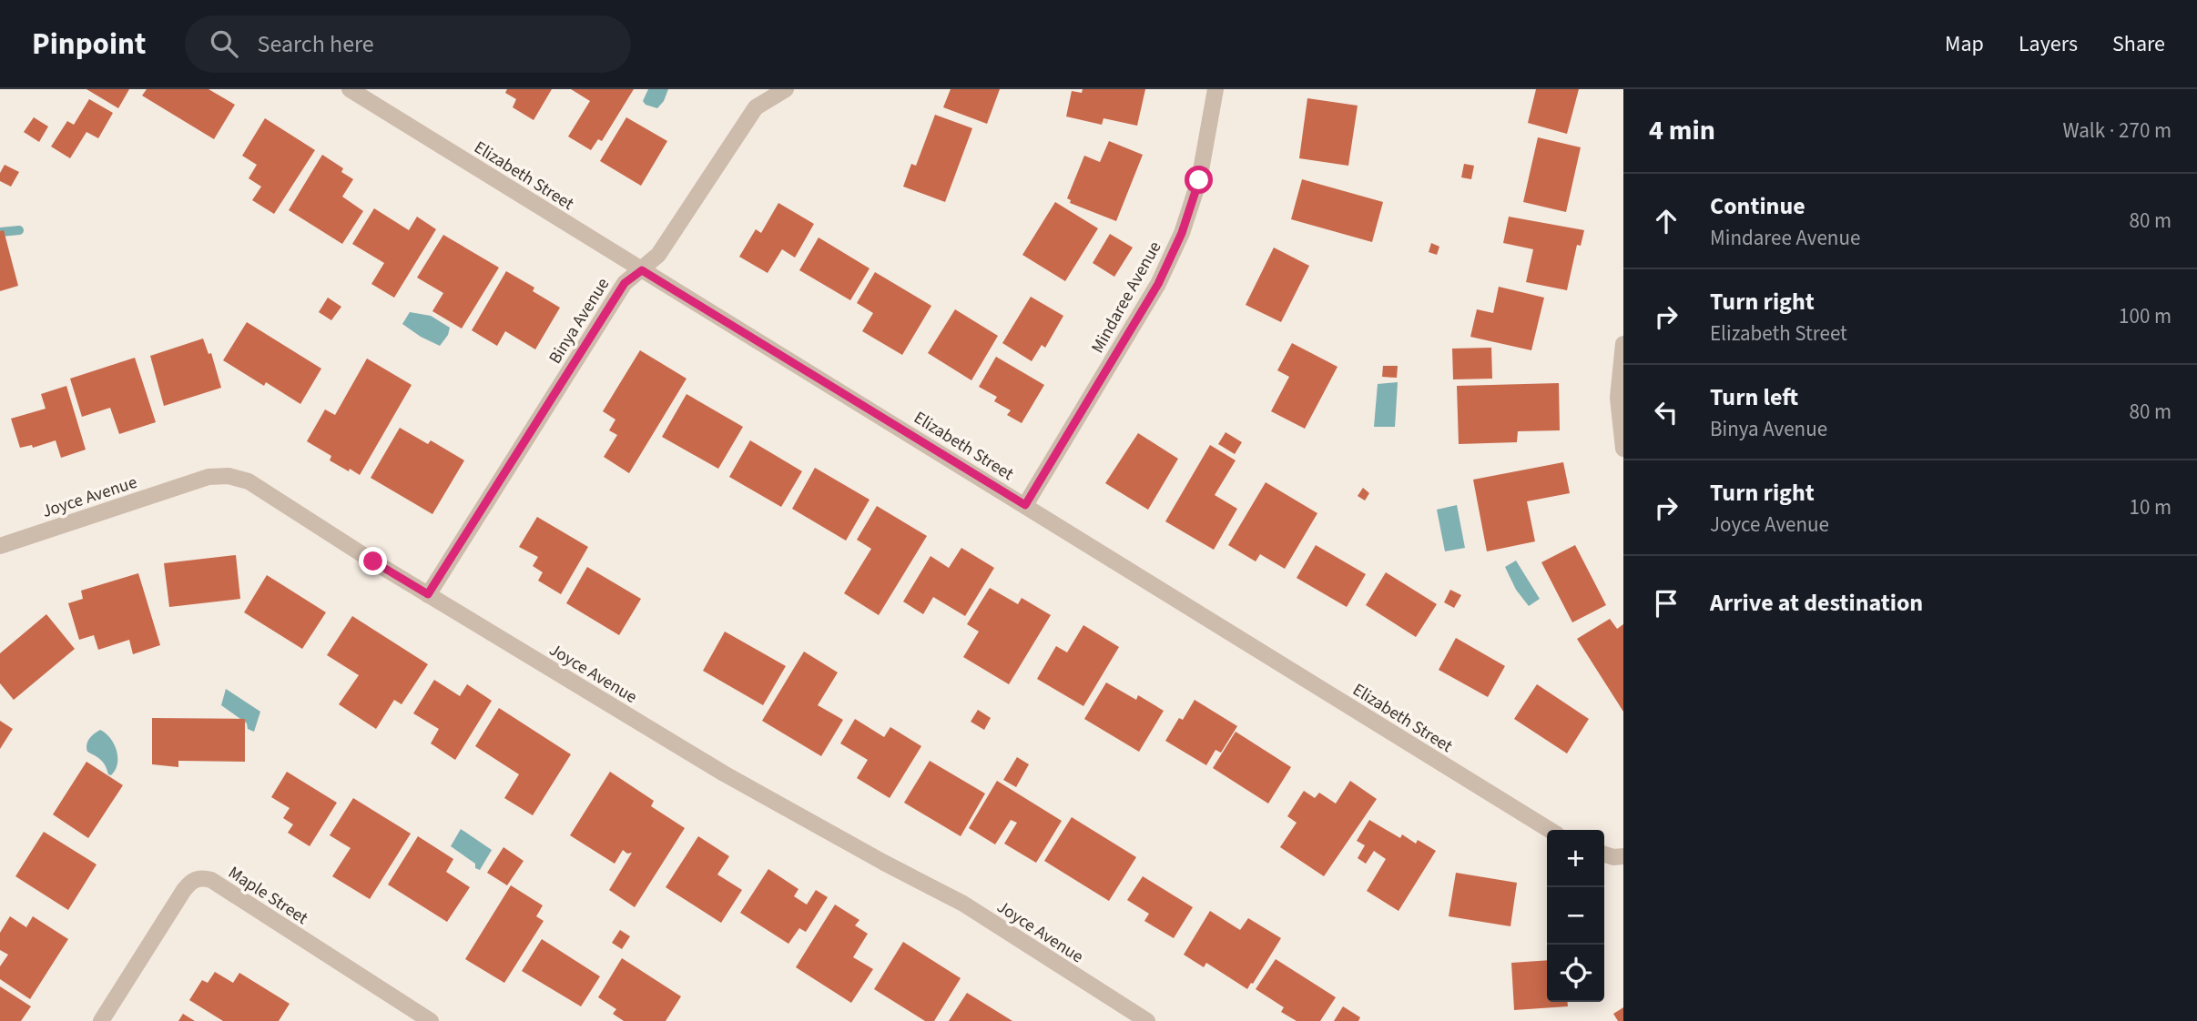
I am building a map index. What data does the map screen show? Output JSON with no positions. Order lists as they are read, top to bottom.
{
  "streets": {
    "street": [
      "Elizabeth Street",
      "Mindaree Avenue",
      "Binya Avenue",
      "Joyce Avenue",
      "Maple Street"
    ]
  },
  "crossings": [
    ["Elizabeth Street", "Mindaree Avenue"],
    ["Elizabeth Street", "Binya Avenue"],
    ["Binya Avenue", "Joyce Avenue"]
  ],
  "page": {
    "header": "Pinpoint",
    "search": "Search here",
    "nav": ["Map", "Layers", "Share"],
    "heading": ["4 min", "Walk · 270 m"],
    "list": [
      ["Continue", "Mindaree Avenue", "80 m"],
      ["Turn right", "Elizabeth Street", "100 m"],
      ["Turn left", "Binya Avenue", "80 m"],
      ["Turn right", "Joyce Avenue", "10 m"],
      "Arrive at destination"
    ],
    "map_buttons": ["+", "−"]
  }
}
